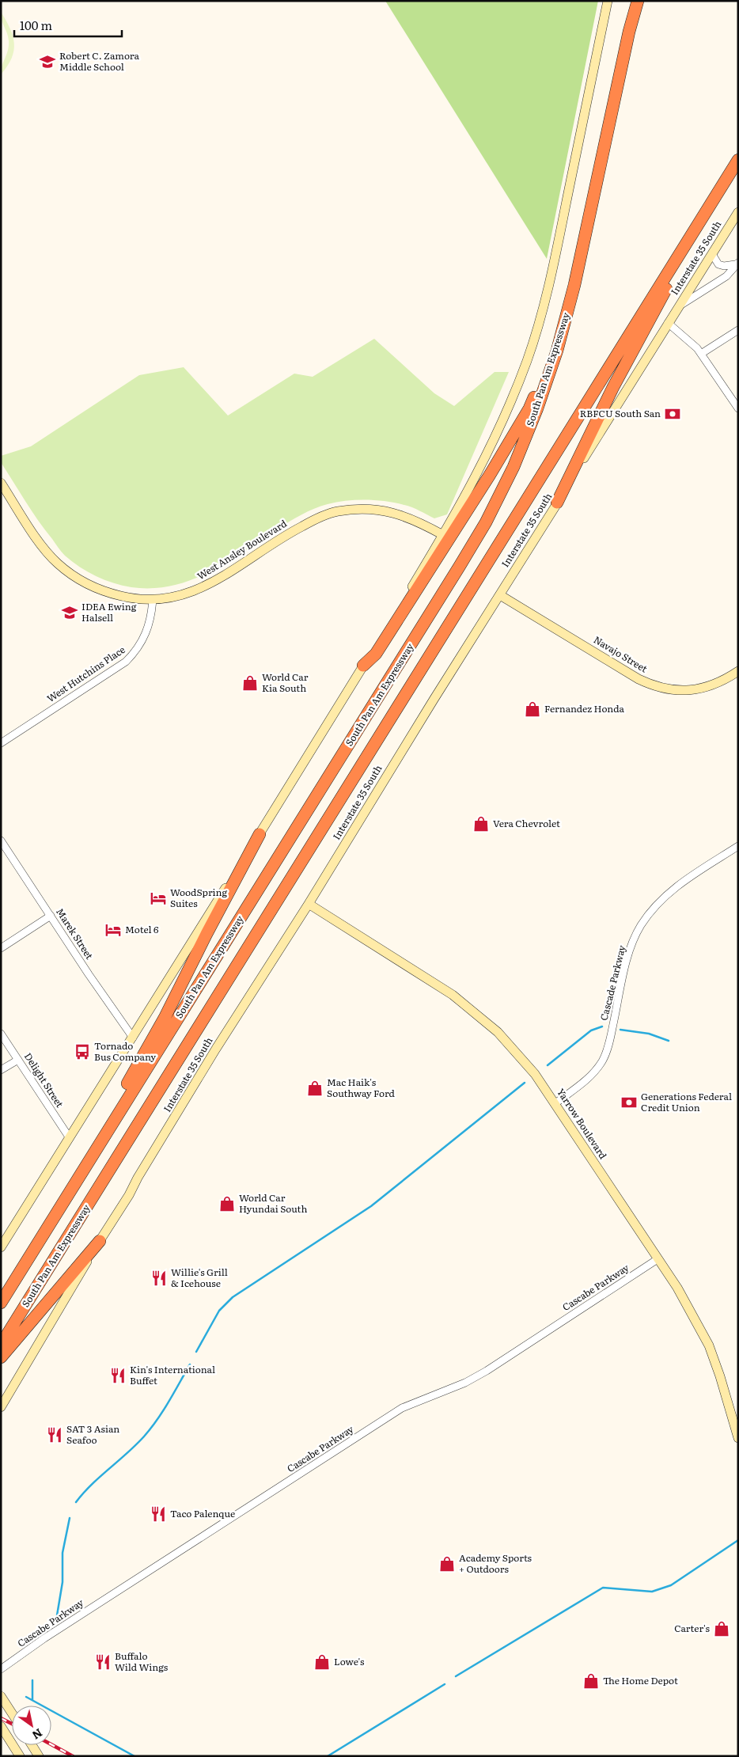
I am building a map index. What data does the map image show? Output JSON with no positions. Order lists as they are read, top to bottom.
{
  "streets": {
    "highway": ["South Pan Am Expressway"],
    "main road": [
      "Interstate 35 South",
      "West Ansley Boulevard",
      "Navajo Street",
      "Yarrow Boulevard"
    ],
    "street": [
      "West Hutchins Place",
      "Marek Street",
      "Cascade Parkway",
      "Delight Street",
      "Cascabe Parkway"
    ]
  },
  "crossings": [
    ["Interstate 35 South", "Navajo Street"],
    ["Interstate 35 South", "Yarrow Boulevard"],
    ["West Ansley Boulevard", "West Hutchins Place"],
    ["Cascade Parkway", "Yarrow Boulevard"],
    ["Yarrow Boulevard", "Cascabe Parkway"]
  ],
  "places": {
    "school or university": ["Robert C. Zamora Middle School", "IDEA Ewing Halsell"],
    "bank": ["RBFCU South San", "Generations Federal Credit Union"],
    "shop": [
      "World Car Kia South",
      "Fernandez Honda",
      "Vera Chevrolet",
      "Mac Haik's Southway Ford",
      "World Car Hyundai South",
      "Academy Sports + Outdoors",
      "Carter's",
      "Lowe's",
      "The Home Depot"
    ],
    "hotel": ["WoodSpring Suites", "Motel 6"],
    "bus stop": ["Tornado Bus Company"],
    "restaurant": [
      "Willie's Grill & Icehouse",
      "Kin's International Buffet",
      "SAT 3 Asian Seafoo",
      "Taco Palenque",
      "Buffalo Wild Wings"
    ]
  },
  "scale_bar": "100 m",
  "north": "bottom right"
}
